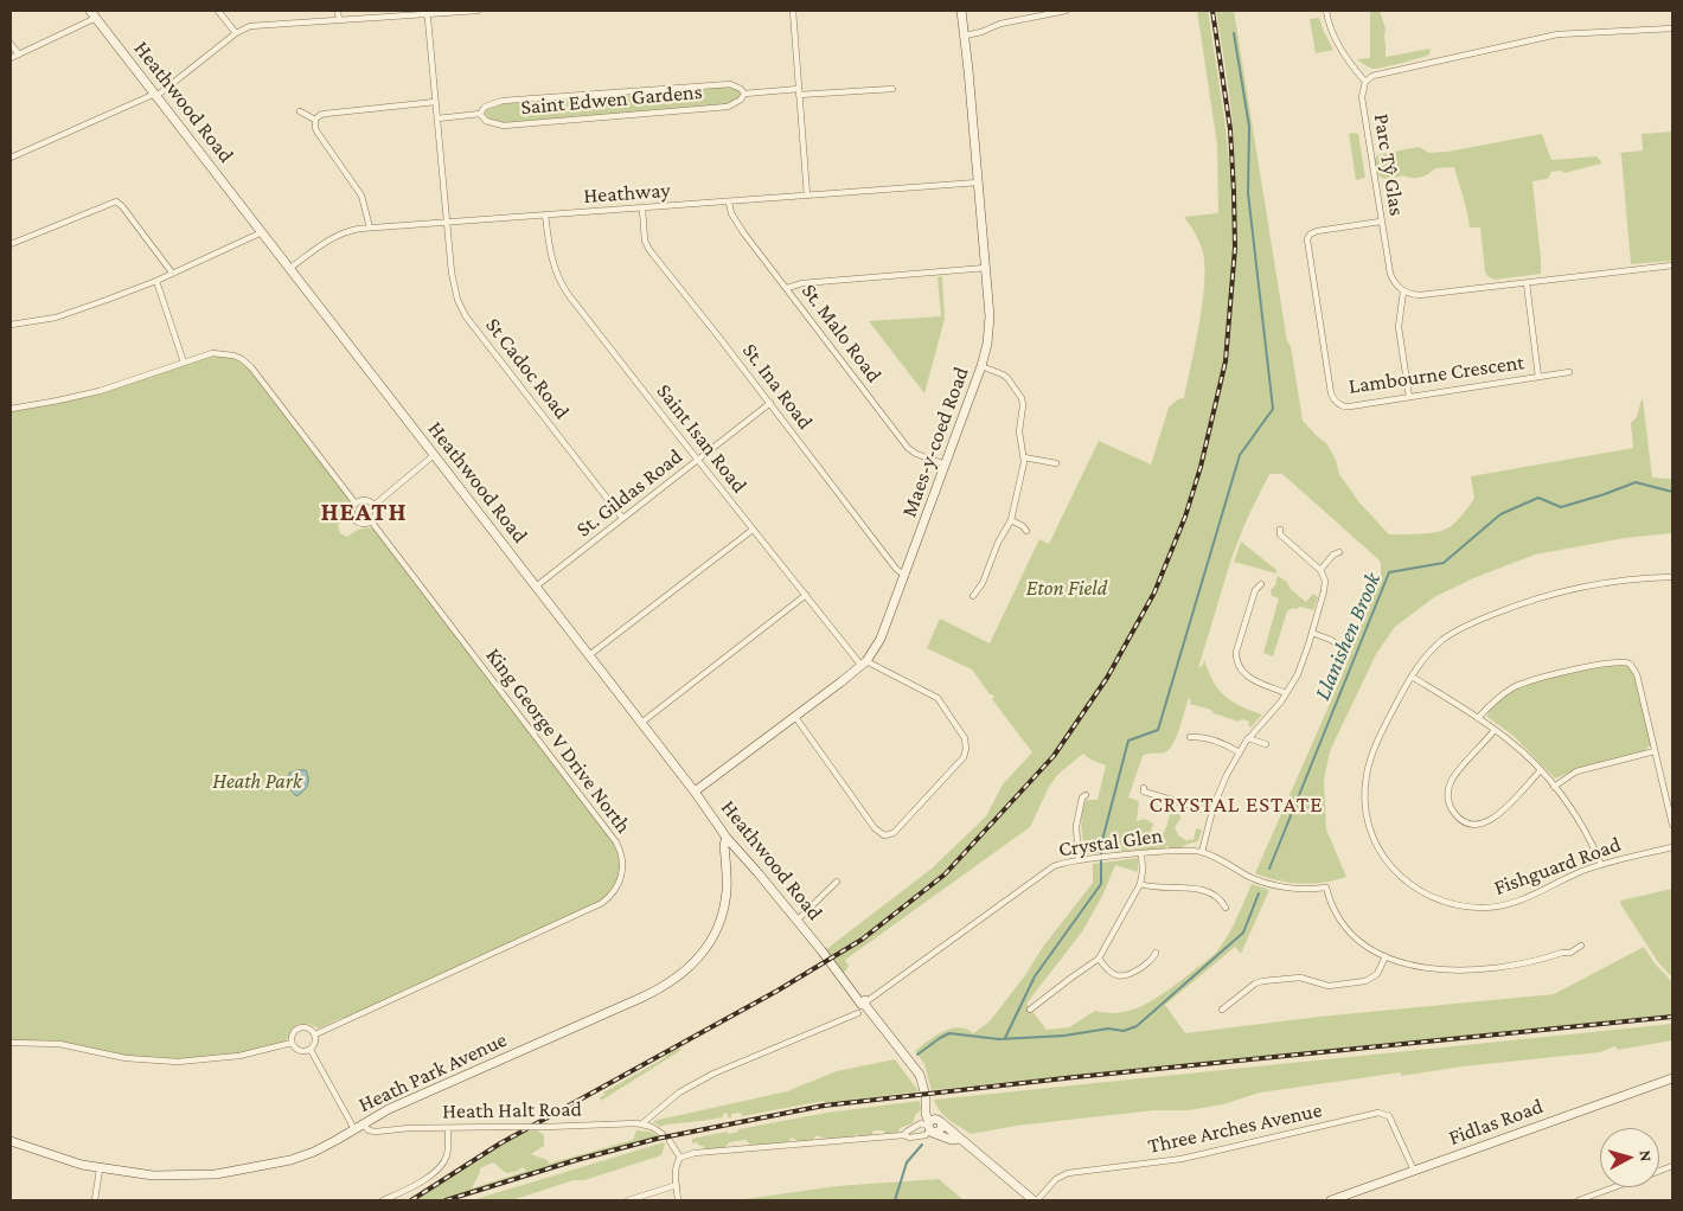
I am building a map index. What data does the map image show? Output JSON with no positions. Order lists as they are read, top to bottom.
{
  "streets": {
    "street": [
      "Saint Edwen Gardens",
      "Heathwood Road",
      "Parc Tŷ Glas",
      "Heathway",
      "St. Malo Road",
      "St Cadoc Road",
      "Lambourne Crescent",
      "St. Ina Road",
      "Saint Isan Road",
      "Maes-y-coed Road",
      "St. Gildas Road",
      "King George V Drive North",
      "Crystal Glen",
      "Fishguard Road",
      "Heath Park Avenue",
      "Heath Halt Road",
      "Fidlas Road",
      "Three Arches Avenue"
    ]
  },
  "crossings": [
    ["Saint Edwen Gardens", "St Cadoc Road"],
    ["Heathwood Road", "Heathway"],
    ["Heathwood Road", "Maes-y-coed Road"],
    ["Heathwood Road", "St. Gildas Road"],
    ["Heathwood Road", "Crystal Glen"],
    ["Heathwood Road", "Heath Park Avenue"],
    ["Parc Tŷ Glas", "Lambourne Crescent"],
    ["Heathway", "St. Malo Road"],
    ["Heathway", "St Cadoc Road"],
    ["Heathway", "St. Ina Road"],
    ["Heathway", "Saint Isan Road"],
    ["Heathway", "Maes-y-coed Road"],
    ["St. Malo Road", "Maes-y-coed Road"],
    ["St Cadoc Road", "St. Gildas Road"],
    ["St. Ina Road", "Maes-y-coed Road"],
    ["St. Ina Road", "St. Gildas Road"],
    ["Saint Isan Road", "Maes-y-coed Road"],
    ["Saint Isan Road", "St. Gildas Road"],
    ["Heath Park Avenue", "Heath Halt Road"],
    ["Fidlas Road", "Three Arches Avenue"]
  ],
  "districts": ["HEATH", "CRYSTAL ESTATE"],
  "water": ["Llanishen Brook"],
  "parks": ["Eton Field", "Heath Park"],
  "north": "right"
}
